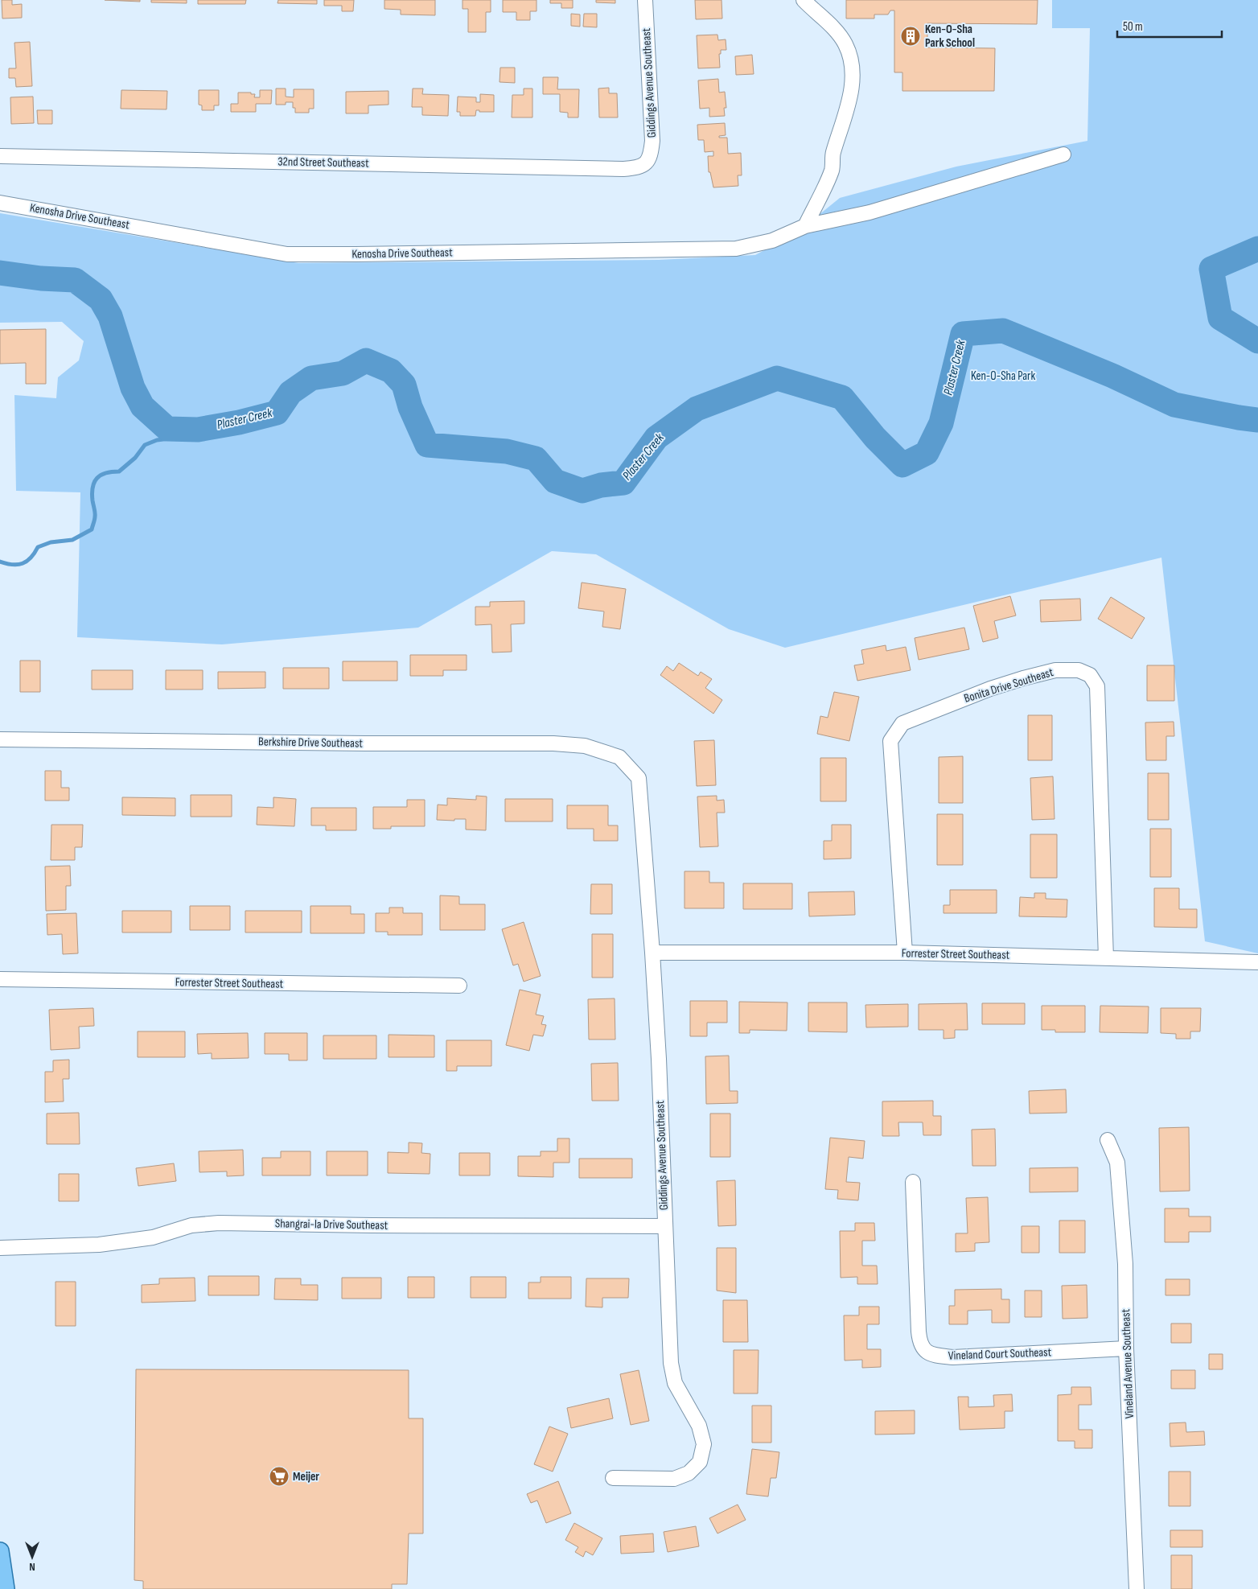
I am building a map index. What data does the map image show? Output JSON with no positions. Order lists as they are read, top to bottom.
{
  "streets": {
    "street": [
      "Giddings Avenue Southeast",
      "32nd Street Southeast",
      "Kenosha Drive Southeast",
      "Bonita Drive Southeast",
      "Berkshire Drive Southeast",
      "Forrester Street Southeast",
      "Shangrai-la Drive Southeast",
      "Vineland Court Southeast",
      "Vineland Avenue Southeast"
    ]
  },
  "crossings": [
    ["Giddings Avenue Southeast", "32nd Street Southeast"],
    ["Giddings Avenue Southeast", "Berkshire Drive Southeast"],
    ["Giddings Avenue Southeast", "Forrester Street Southeast"],
    ["Giddings Avenue Southeast", "Shangrai-la Drive Southeast"],
    ["Bonita Drive Southeast", "Forrester Street Southeast"],
    ["Vineland Court Southeast", "Vineland Avenue Southeast"]
  ],
  "water": ["Plaster Creek"],
  "parks": ["Ken-O-Sha Park"],
  "places": {
    "building": ["Ken-O-Sha Park School"],
    "supermarket": ["Meijer"]
  },
  "scale_bar": "50 m",
  "north": "bottom"
}
